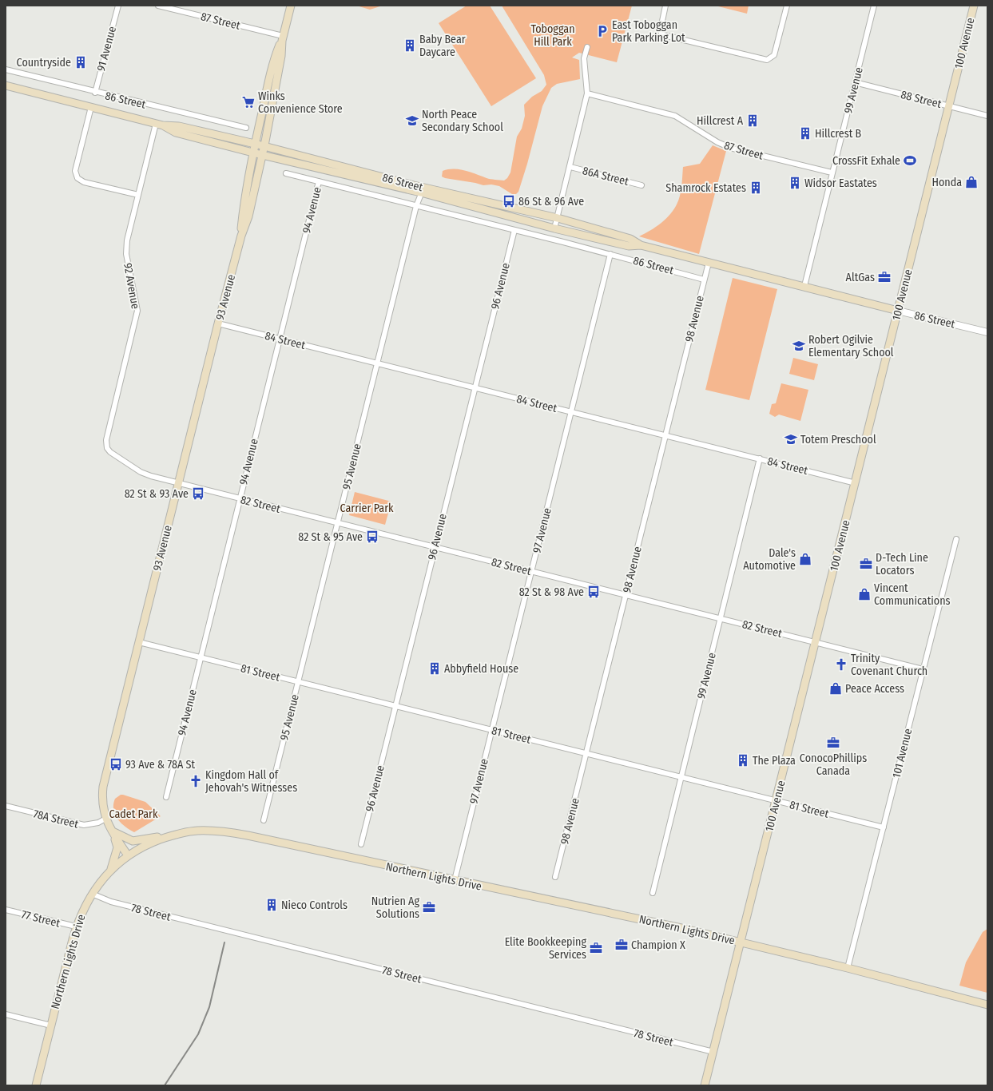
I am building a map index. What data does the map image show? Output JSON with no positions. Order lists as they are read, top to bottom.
{
  "streets": {
    "main road": [
      "100 Avenue",
      "86 Street",
      "93 Avenue",
      "Northern Lights Drive"
    ],
    "street": [
      "87 Street",
      "91 Avenue",
      "99 Avenue",
      "88 Street",
      "86A Street",
      "94 Avenue",
      "92 Avenue",
      "96 Avenue",
      "98 Avenue",
      "84 Street",
      "95 Avenue",
      "82 Street",
      "97 Avenue",
      "81 Street",
      "101 Avenue",
      "78A Street",
      "78 Street",
      "77 Street"
    ]
  },
  "crossings": [
    ["87 Street", "99 Avenue"],
    ["87 Street", "93 Avenue"],
    ["100 Avenue", "88 Street"],
    ["100 Avenue", "86 Street"],
    ["100 Avenue", "84 Street"],
    ["100 Avenue", "82 Street"],
    ["100 Avenue", "81 Street"],
    ["100 Avenue", "Northern Lights Drive"],
    ["100 Avenue", "78 Street"],
    ["91 Avenue", "86 Street"],
    ["99 Avenue", "88 Street"],
    ["99 Avenue", "86 Street"],
    ["99 Avenue", "84 Street"],
    ["99 Avenue", "82 Street"],
    ["99 Avenue", "81 Street"],
    ["86 Street", "94 Avenue"],
    ["86 Street", "92 Avenue"],
    ["86 Street", "96 Avenue"],
    ["86 Street", "93 Avenue"],
    ["86 Street", "98 Avenue"],
    ["86 Street", "95 Avenue"],
    ["86 Street", "97 Avenue"],
    ["94 Avenue", "84 Street"],
    ["94 Avenue", "82 Street"],
    ["94 Avenue", "81 Street"],
    ["92 Avenue", "82 Street"],
    ["96 Avenue", "84 Street"],
    ["96 Avenue", "82 Street"],
    ["96 Avenue", "81 Street"],
    ["93 Avenue", "84 Street"],
    ["93 Avenue", "82 Street"],
    ["93 Avenue", "81 Street"],
    ["93 Avenue", "78A Street"],
    ["93 Avenue", "Northern Lights Drive"],
    ["98 Avenue", "84 Street"],
    ["98 Avenue", "82 Street"],
    ["98 Avenue", "81 Street"],
    ["84 Street", "95 Avenue"],
    ["84 Street", "97 Avenue"],
    ["95 Avenue", "82 Street"],
    ["95 Avenue", "81 Street"],
    ["82 Street", "97 Avenue"],
    ["82 Street", "101 Avenue"],
    ["97 Avenue", "81 Street"],
    ["97 Avenue", "Northern Lights Drive"],
    ["81 Street", "101 Avenue"],
    ["101 Avenue", "Northern Lights Drive"],
    ["Northern Lights Drive", "78 Street"],
    ["Northern Lights Drive", "77 Street"]
  ],
  "parks": ["Toboggan Hill Park", "Carrier Park", "Cadet Park"],
  "places": {
    "parking": ["East Toboggan Park Parking Lot"],
    "building": [
      "Baby Bear Daycare",
      "Countryside",
      "Hillcrest A",
      "Hillcrest B",
      "Widsor Eastates",
      "Shamrock Estates",
      "Abbyfield House",
      "The Plaza",
      "Nieco Controls"
    ],
    "supermarket": ["Winks Convenience Store"],
    "school or university": ["North Peace Secondary School", "Robert Ogilvie Elementary School", "Totem Preschool"],
    "sports": ["CrossFit Exhale"],
    "shop": [
      "Honda",
      "Dale's Automotive",
      "Vincent Communications",
      "Peace Access"
    ],
    "bus stop": [
      "86 St & 96 Ave",
      "82 St & 93 Ave",
      "82 St & 95 Ave",
      "82 St & 98 Ave",
      "93 Ave & 78A St"
    ],
    "office": [
      "AltGas",
      "D-Tech Line Locators",
      "ConocoPhillips Canada",
      "Nutrien Ag Solutions",
      "Champion X",
      "Elite Bookkeeping Services"
    ],
    "church": ["Trinity Covenant Church", "Kingdom Hall of Jehovah's Witnesses"]
  }
}
